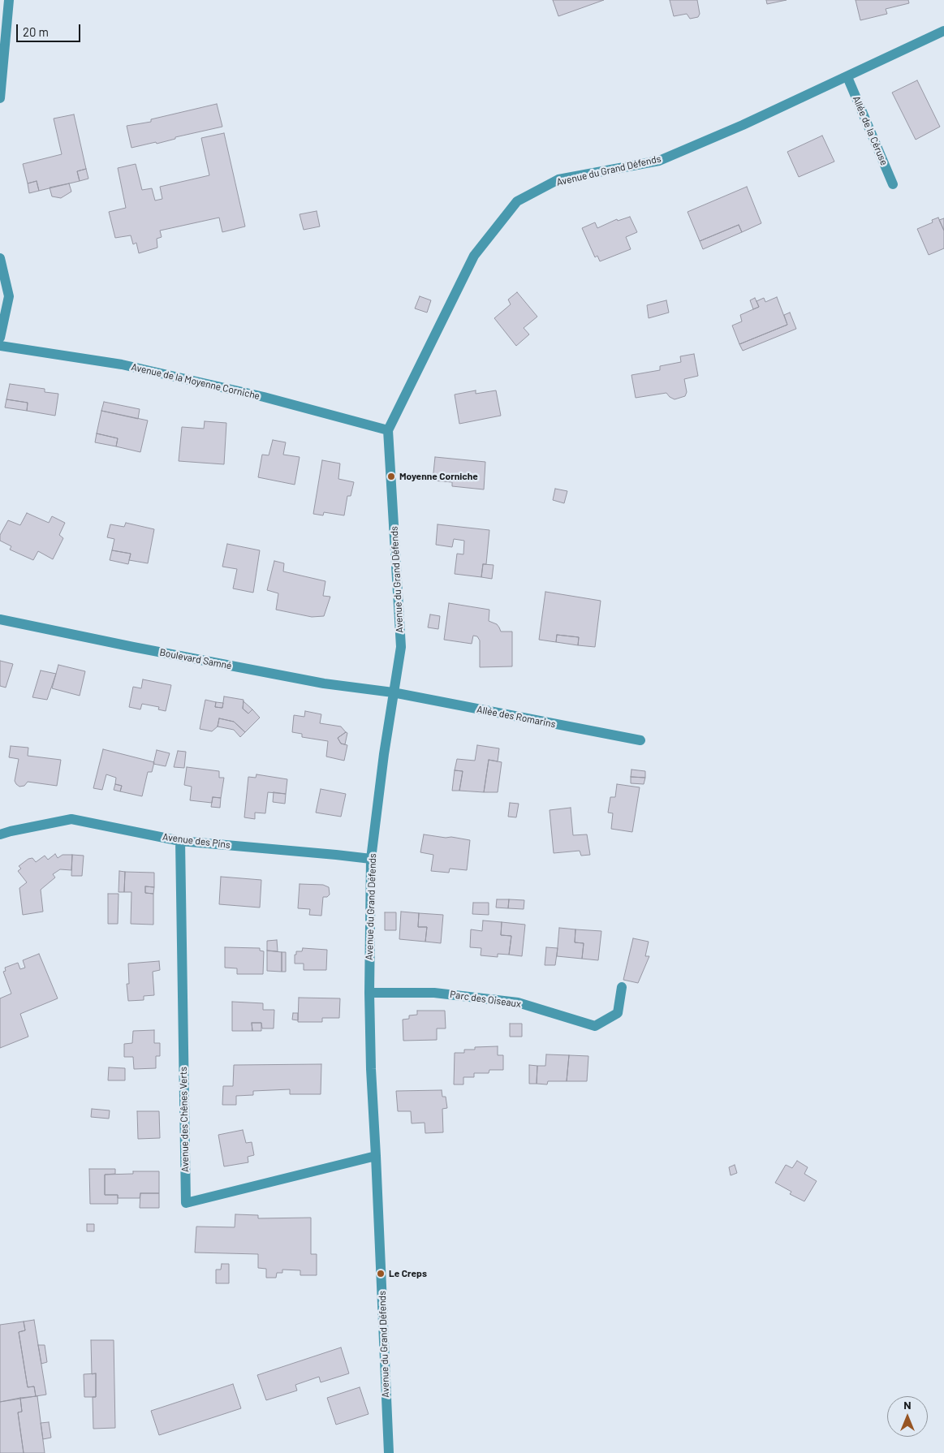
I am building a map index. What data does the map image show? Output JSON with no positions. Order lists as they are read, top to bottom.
{
  "streets": {
    "street": [
      "Allée de la Céruse",
      "Avenue du Grand Défends",
      "Avenue de la Moyenne Corniche",
      "Boulevard Samné",
      "Allée des Romarins",
      "Avenue des Pins",
      "Parc des Oiseaux",
      "Avenue des Chênes Verts"
    ]
  },
  "crossings": [
    ["Allée de la Céruse", "Avenue du Grand Défends"],
    ["Avenue du Grand Défends", "Avenue de la Moyenne Corniche"],
    ["Avenue du Grand Défends", "Boulevard Samné"],
    ["Avenue du Grand Défends", "Allée des Romarins"],
    ["Avenue du Grand Défends", "Avenue des Pins"],
    ["Avenue du Grand Défends", "Parc des Oiseaux"],
    ["Avenue du Grand Défends", "Avenue des Chênes Verts"],
    ["Boulevard Samné", "Allée des Romarins"],
    ["Avenue des Pins", "Avenue des Chênes Verts"]
  ],
  "places": ["Moyenne Corniche", "Le Creps"],
  "scale_bar": "20 m",
  "north": "top"
}
